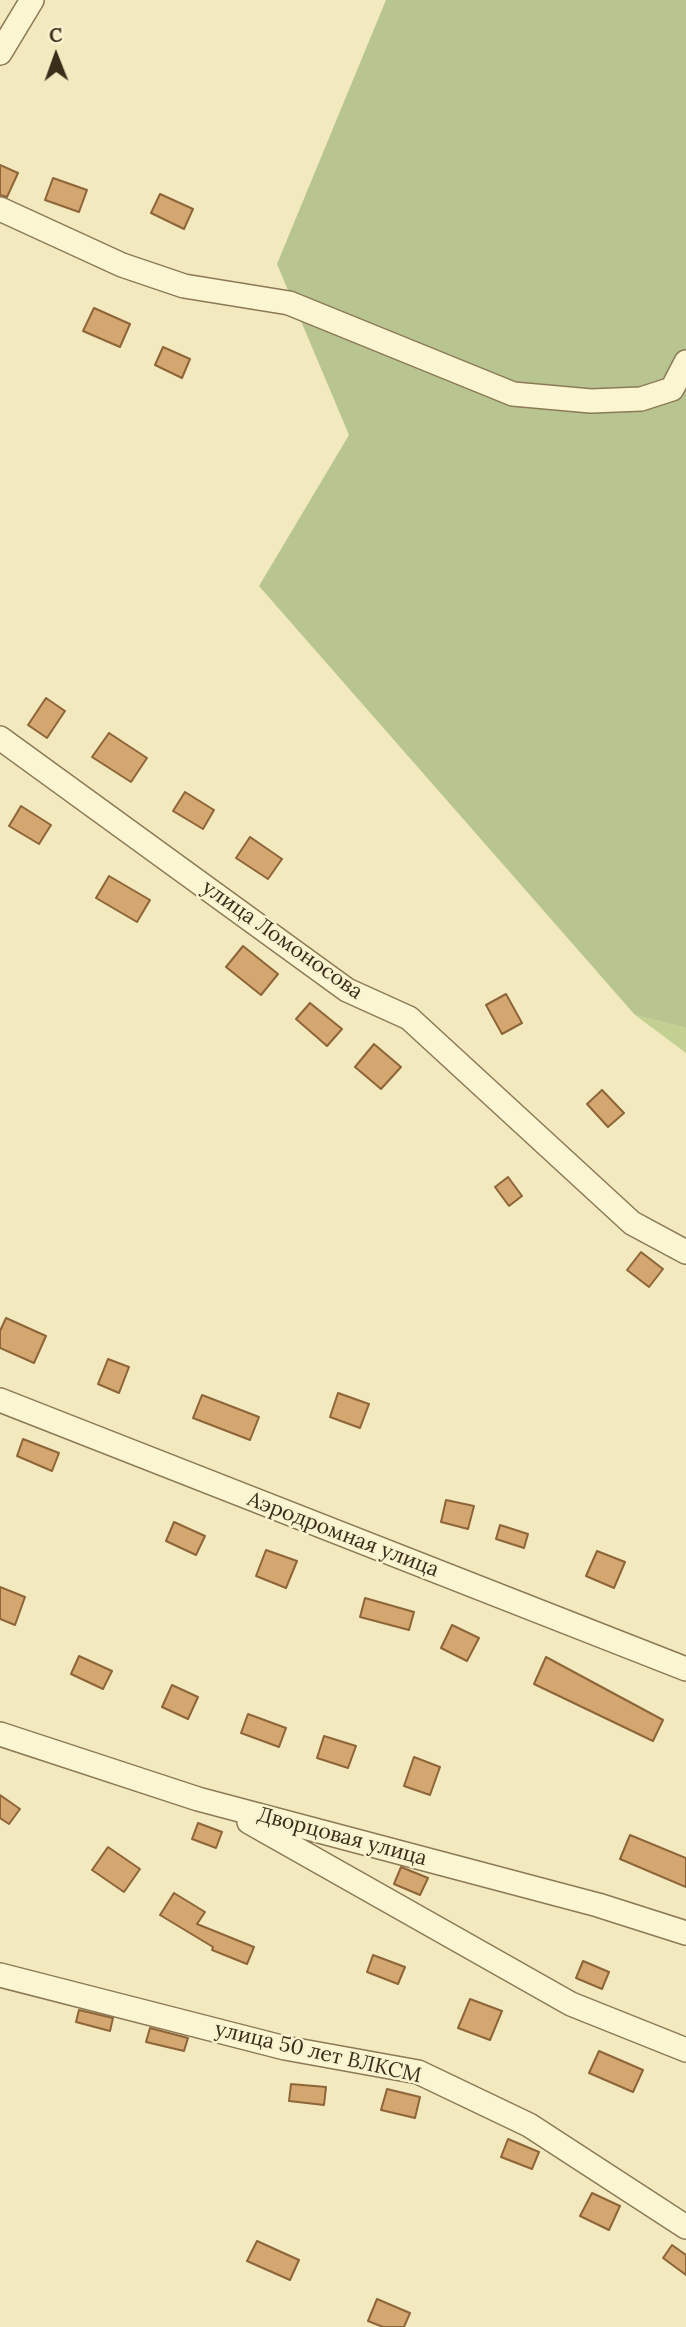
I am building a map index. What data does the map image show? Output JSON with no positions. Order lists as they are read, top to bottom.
{
  "streets": {
    "street": [
      "улица Ломоносова",
      "Аэродромная улица",
      "Дворцовая улица",
      "улица 50 лет ВЛКСМ"
    ]
  },
  "north": "top"
}
